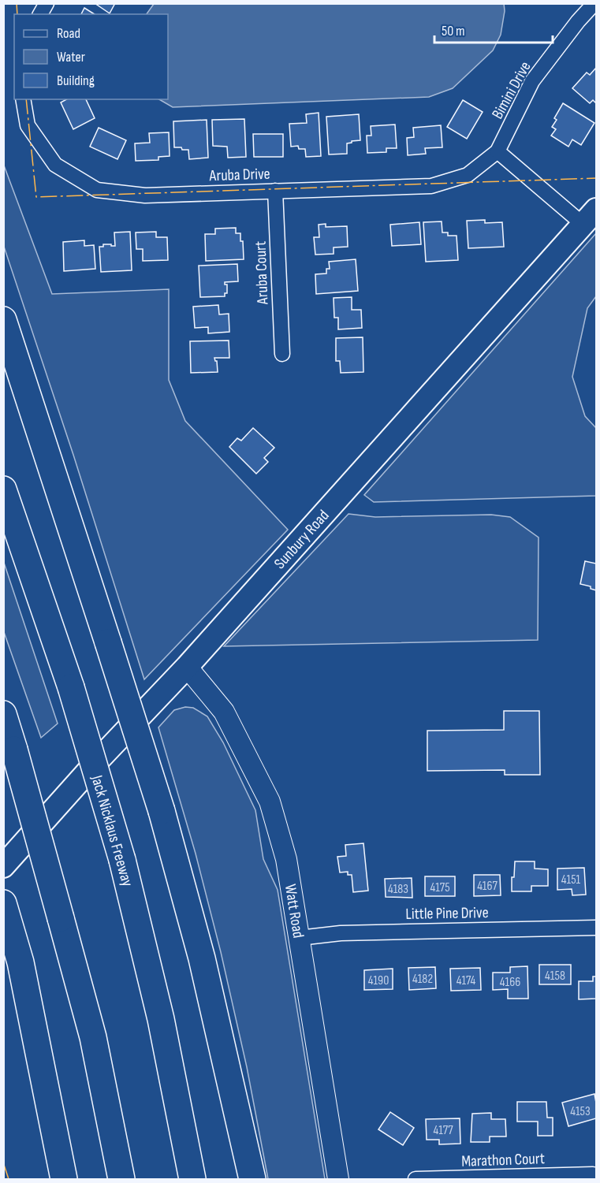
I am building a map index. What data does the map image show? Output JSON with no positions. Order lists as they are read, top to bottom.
{
  "streets": {
    "highway": ["Jack Nicklaus Freeway"],
    "main road": ["Sunbury Road"],
    "street": [
      "Bimini Drive",
      "Aruba Drive",
      "Aruba Court",
      "Watt Road",
      "Little Pine Drive",
      "Marathon Court"
    ]
  },
  "crossings": [
    ["Bimini Drive", "Aruba Drive"],
    ["Aruba Drive", "Aruba Court"],
    ["Sunbury Road", "Watt Road"],
    ["Watt Road", "Little Pine Drive"]
  ],
  "house_numbers": [
    "4151",
    "4167",
    "4175",
    "4183",
    "4158",
    "4182",
    "4190",
    "4174",
    "4166",
    "4153",
    "4177"
  ],
  "legend": ["Road", "Water", "Building"],
  "scale_bar": "50 m"
}
